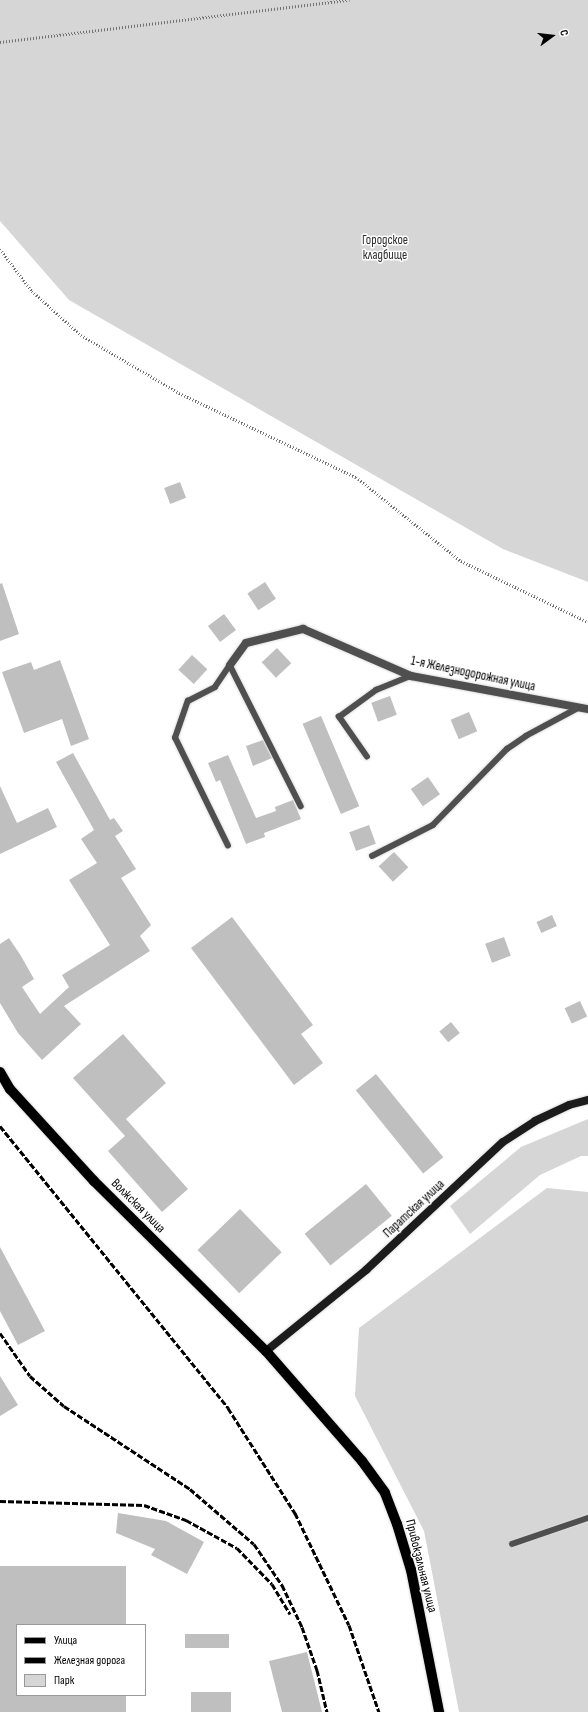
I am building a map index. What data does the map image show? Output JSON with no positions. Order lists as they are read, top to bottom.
{
  "streets": {
    "main road": ["Волжская улица", "Паратская улица", "Привокзальная улица"],
    "street": ["1-я Железнодорожная улица"]
  },
  "crossings": [
    ["Волжская улица", "Паратская улица"],
    ["Волжская улица", "Привокзальная улица"],
    ["Паратская улица", "Привокзальная улица"]
  ],
  "parks": ["Городское кладбище"],
  "legend": ["Улица", "Железная дорога", "Парк"],
  "north": "right"
}
